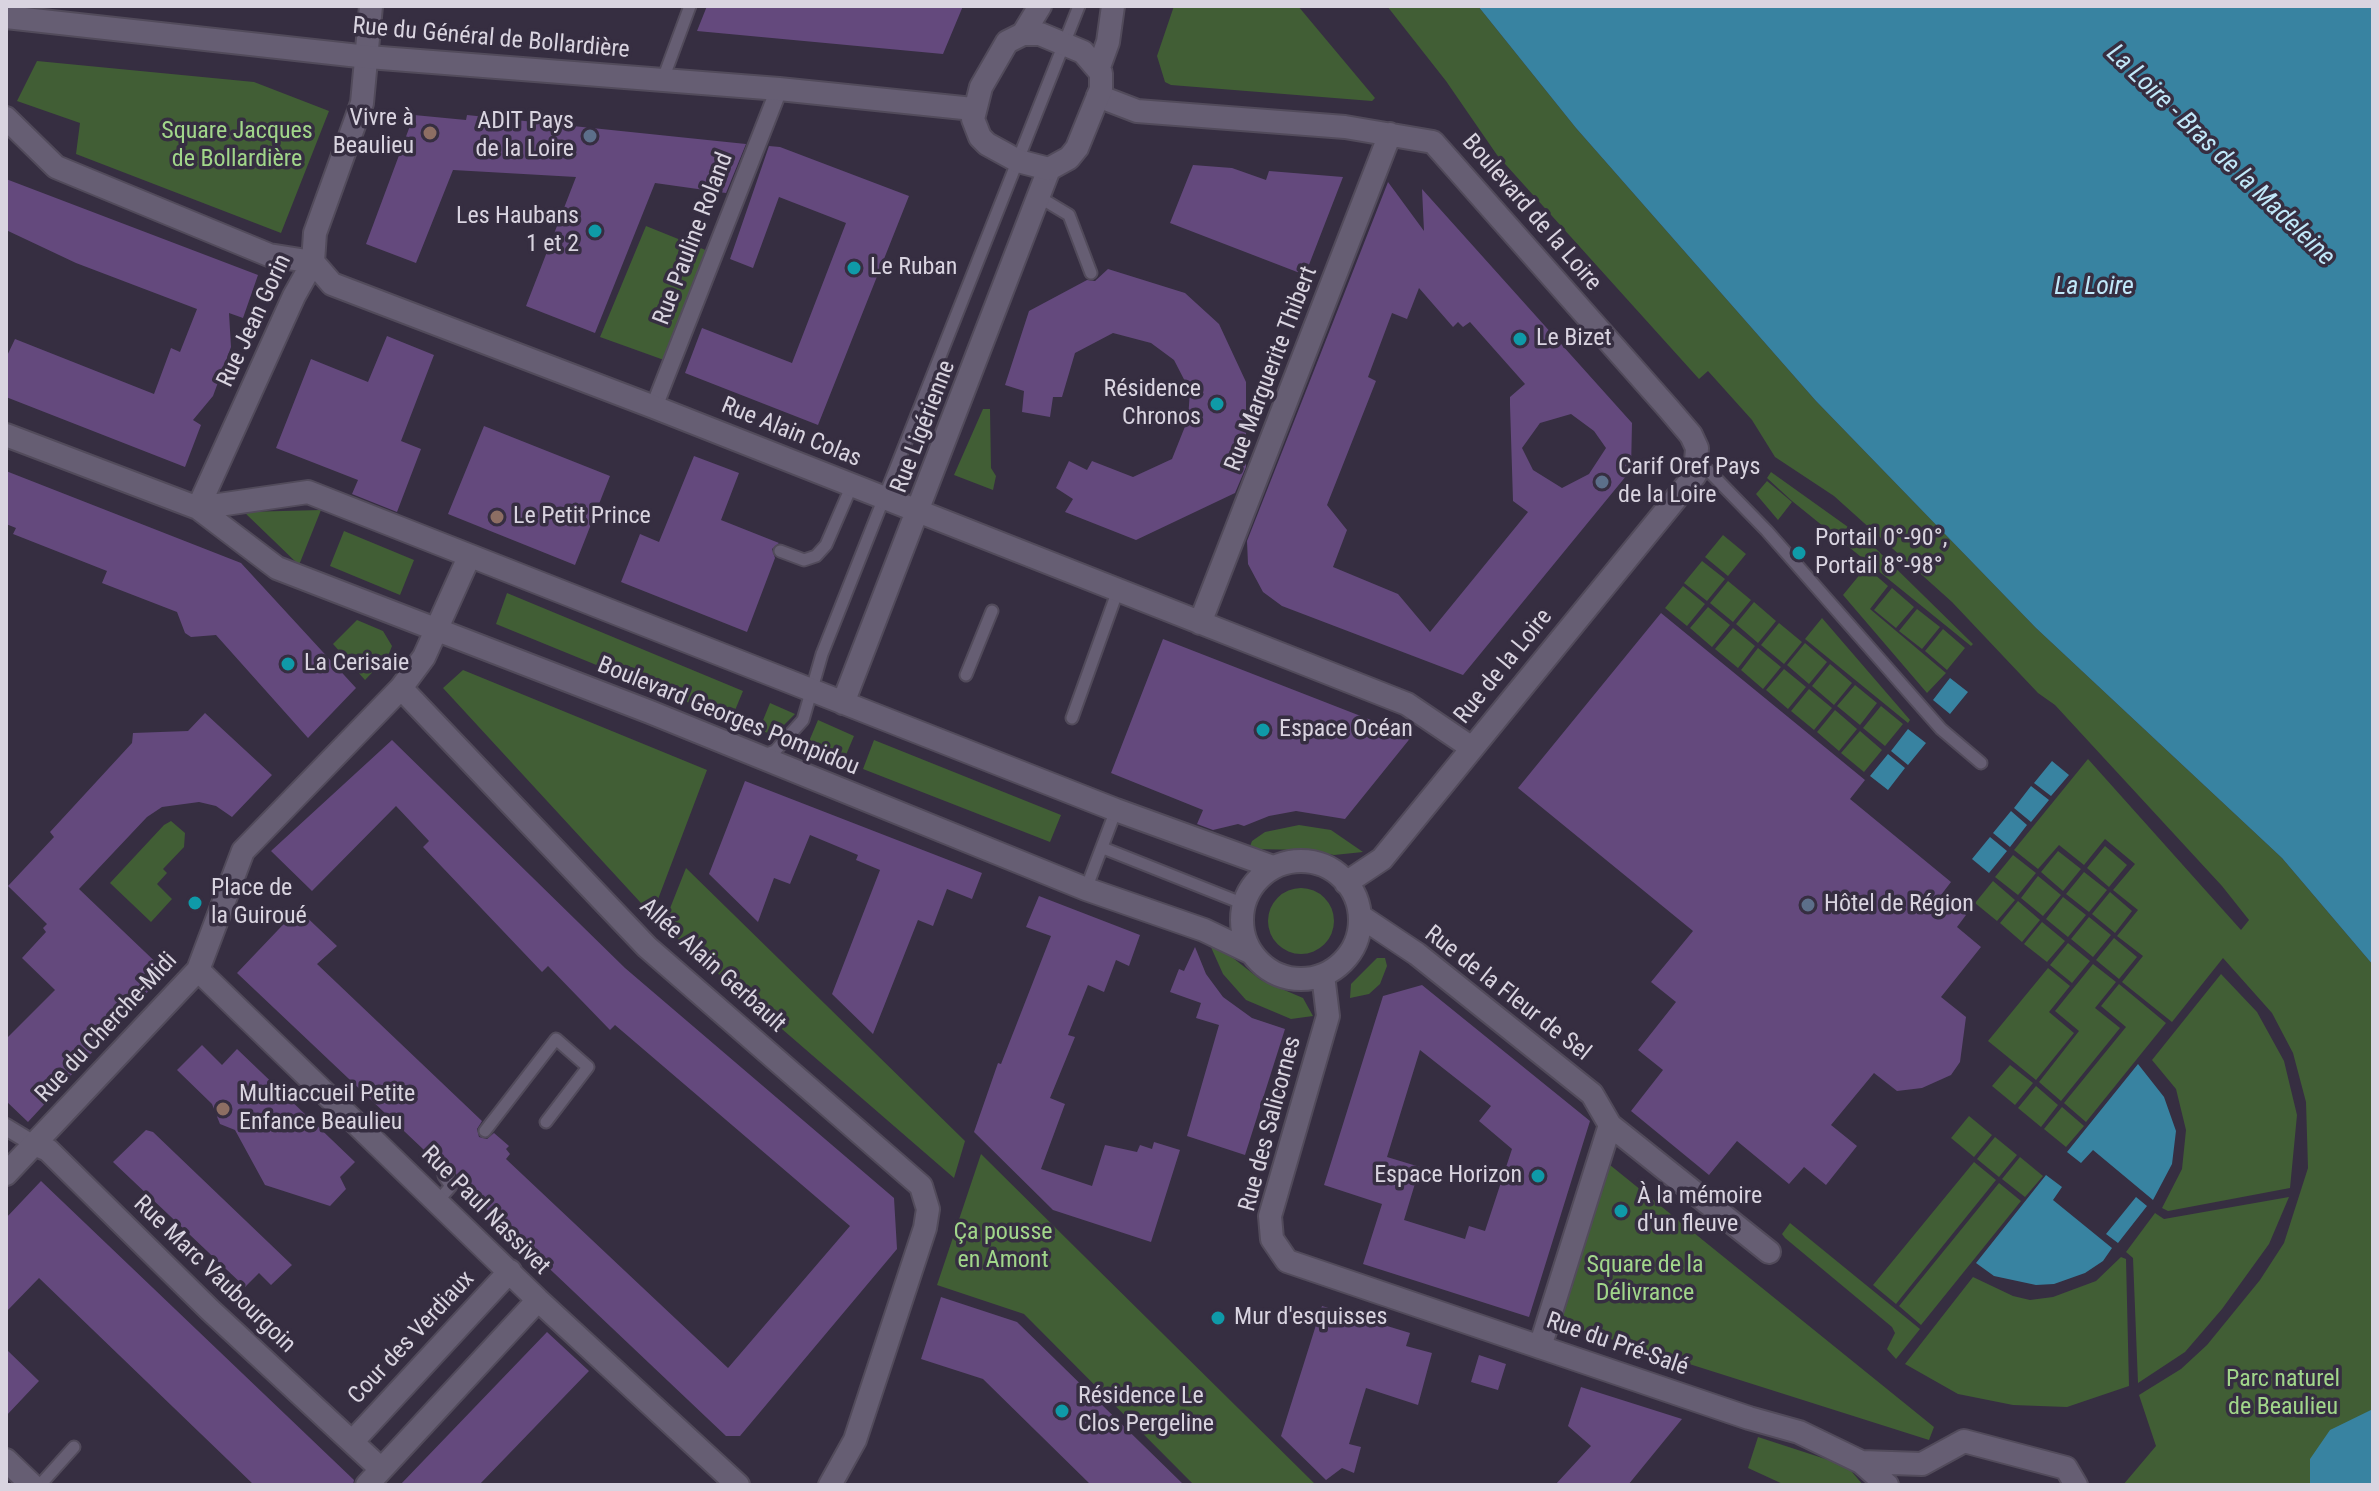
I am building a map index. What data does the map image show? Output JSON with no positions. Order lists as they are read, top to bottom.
{
  "streets": {
    "street": [
      "Rue du Général de Bollardière",
      "Boulevard de la Loire",
      "Rue Pauline Roland",
      "Rue Jean Gorin",
      "Rue Marguerite Thibert",
      "Rue Ligérienne",
      "Rue Alain Colas",
      "Rue de la Loire",
      "Boulevard Georges Pompidou",
      "Allée Alain Gerbault",
      "Rue de la Fleur de Sel",
      "Rue du Cherche-Midi",
      "Rue des Salicornes",
      "Rue Paul Nassivet",
      "Rue Marc Vaubourgoin",
      "Cour des Verdiaux",
      "Rue du Pré-Salé"
    ]
  },
  "crossings": [
    ["Rue du Général de Bollardière", "Rue Pauline Roland"],
    ["Rue du Général de Bollardière", "Rue Jean Gorin"],
    ["Boulevard de la Loire", "Rue Marguerite Thibert"],
    ["Boulevard de la Loire", "Rue de la Loire"],
    ["Rue Pauline Roland", "Rue Alain Colas"],
    ["Rue Jean Gorin", "Rue Alain Colas"],
    ["Rue Jean Gorin", "Boulevard Georges Pompidou"],
    ["Rue Marguerite Thibert", "Rue Alain Colas"],
    ["Rue Ligérienne", "Rue Alain Colas"],
    ["Rue Ligérienne", "Boulevard Georges Pompidou"],
    ["Rue Alain Colas", "Rue de la Loire"],
    ["Rue de la Loire", "Boulevard Georges Pompidou"],
    ["Rue de la Loire", "Rue de la Fleur de Sel"],
    ["Rue de la Loire", "Rue des Salicornes"],
    ["Boulevard Georges Pompidou", "Rue de la Fleur de Sel"],
    ["Boulevard Georges Pompidou", "Rue du Cherche-Midi"],
    ["Boulevard Georges Pompidou", "Rue des Salicornes"],
    ["Allée Alain Gerbault", "Rue du Cherche-Midi"],
    ["Rue de la Fleur de Sel", "Rue des Salicornes"],
    ["Rue du Cherche-Midi", "Rue Paul Nassivet"],
    ["Rue du Cherche-Midi", "Rue Marc Vaubourgoin"],
    ["Rue des Salicornes", "Rue du Pré-Salé"],
    ["Rue Paul Nassivet", "Cour des Verdiaux"],
    ["Rue Marc Vaubourgoin", "Cour des Verdiaux"]
  ],
  "water": ["La Loire - Bras de la Madeleine", "La Loire"],
  "parks": [
    "Square Jacques de Bollardière",
    "Ça pousse en Amont",
    "Square de la Délivrance",
    "Parc naturel de Beaulieu"
  ],
  "places": [
    "Vivre à Beaulieu",
    "ADIT Pays de la Loire",
    "Les Haubans 1 et 2",
    "Le Ruban",
    "Le Bizet",
    "Résidence Chronos",
    "Carif Oref Pays de la Loire",
    "Le Petit Prince",
    "Portail 0°-90°, Portail 8°-98°",
    "La Cerisaie",
    "Espace Océan",
    "Place de la Guiroué",
    "Hôtel de Région",
    "Multiaccueil Petite Enfance Beaulieu",
    "Espace Horizon",
    "À la mémoire d'un fleuve",
    "Mur d'esquisses",
    "Résidence Le Clos Pergeline"
  ]
}
